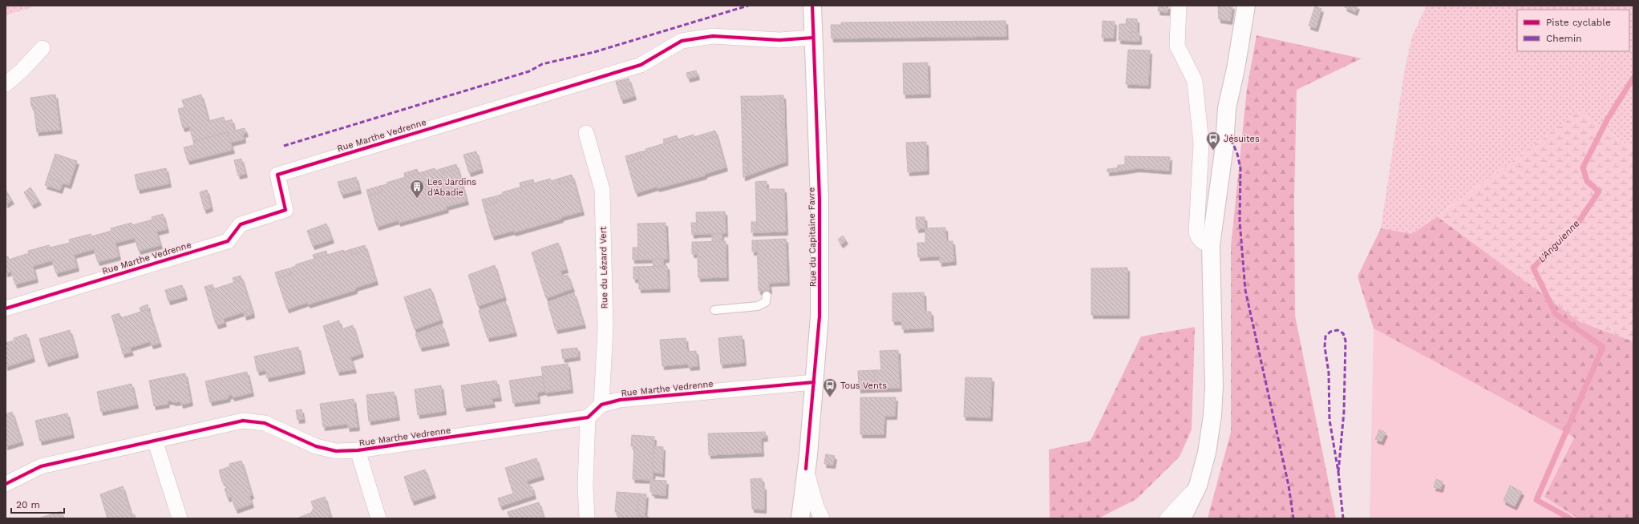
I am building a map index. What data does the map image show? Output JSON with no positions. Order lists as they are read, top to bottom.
{
  "streets": {
    "street": ["Rue Marthe Vedrenne", "Rue du Capitaine Favre", "Rue du Lézard Vert"]
  },
  "crossings": [
    ["Rue Marthe Vedrenne", "Rue du Capitaine Favre"],
    ["Rue Marthe Vedrenne", "Rue du Lézard Vert"]
  ],
  "water": ["L'Anguienne"],
  "places": {
    "bus stop": ["Jésuites", "Tous Vents"],
    "building": ["Les Jardins d'Abadie"]
  },
  "legend": ["Piste cyclable", "Chemin"],
  "scale_bar": "20 m"
}
